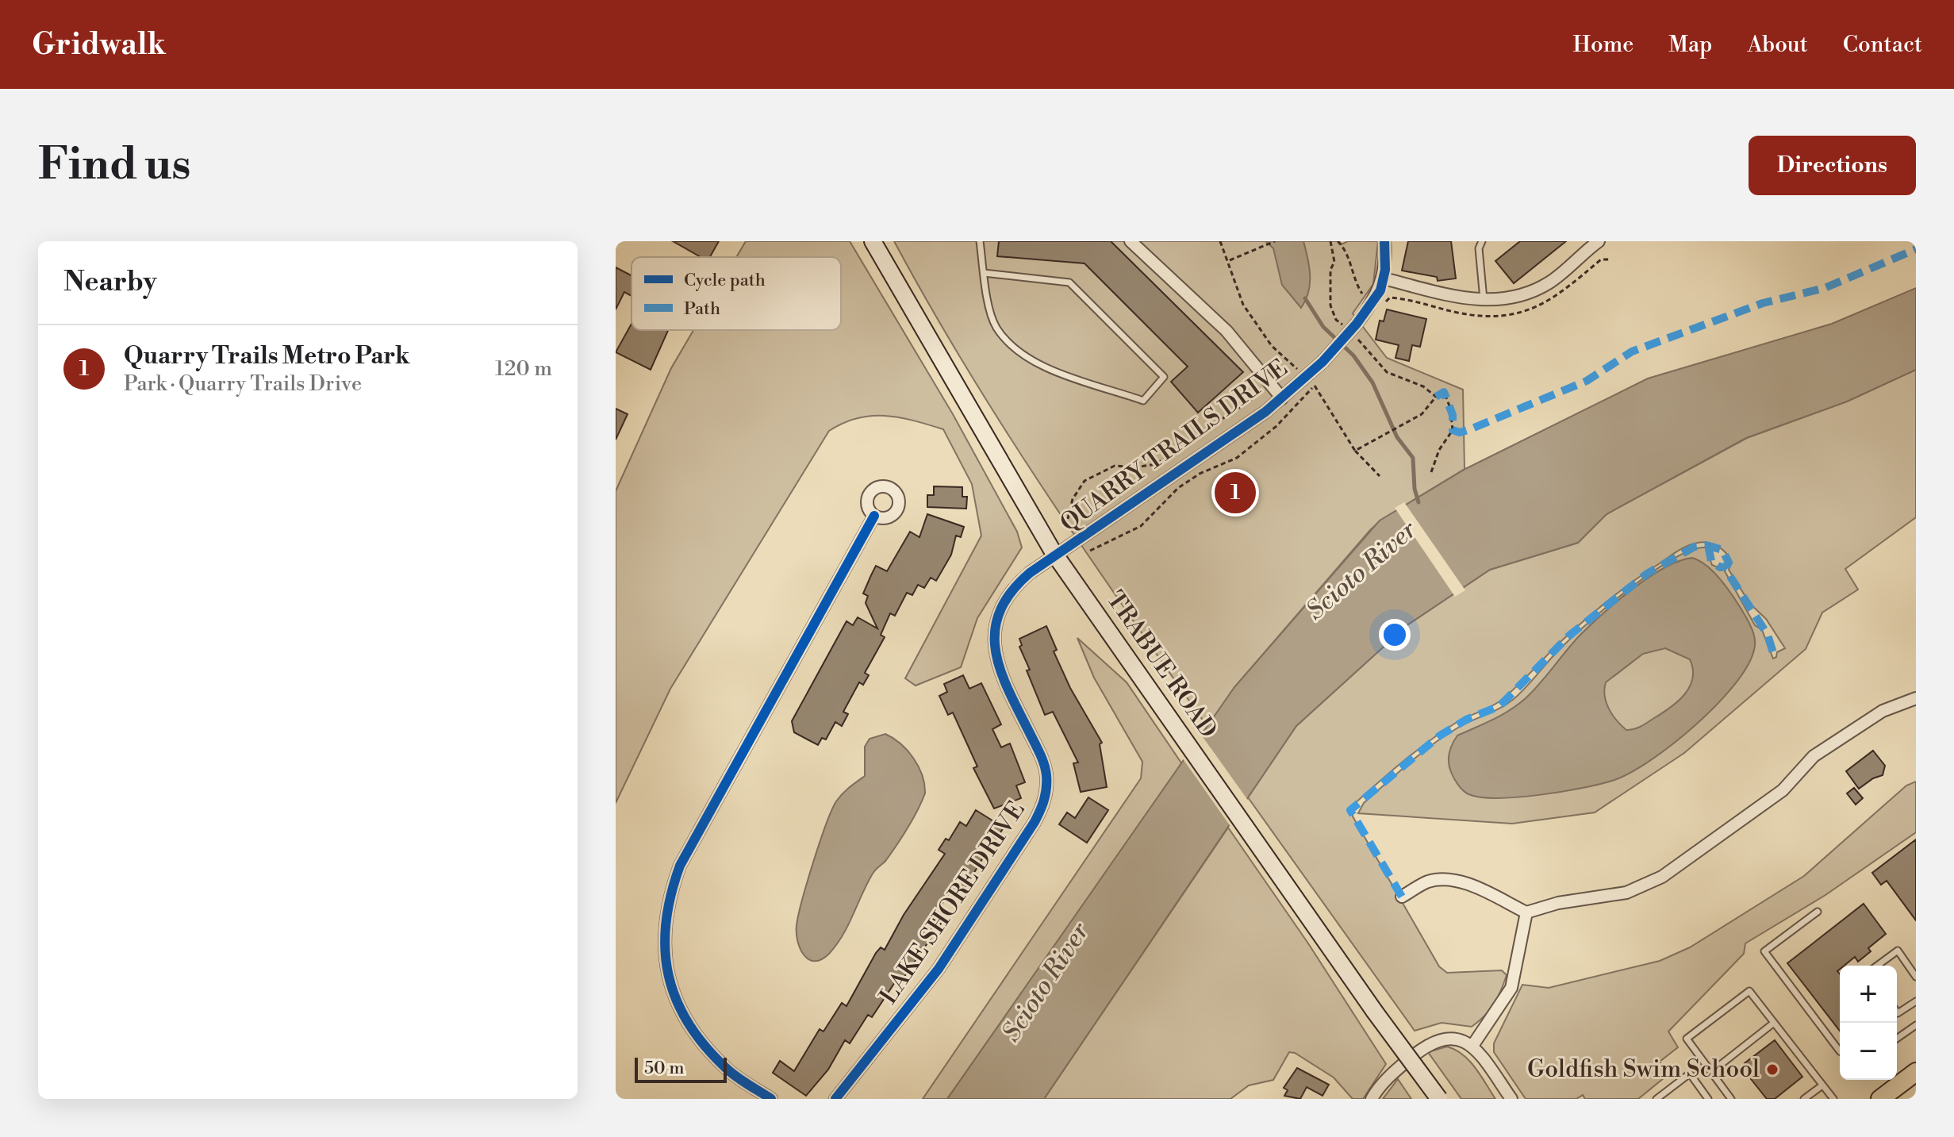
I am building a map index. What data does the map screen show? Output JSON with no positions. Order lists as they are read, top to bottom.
{
  "streets": {
    "main road": ["TRABUE ROAD"],
    "street": ["QUARRY TRAILS DRIVE", "LAKE SHORE DRIVE"]
  },
  "crossings": [
    ["QUARRY TRAILS DRIVE", "TRABUE ROAD"],
    ["QUARRY TRAILS DRIVE", "LAKE SHORE DRIVE"],
    ["TRABUE ROAD", "LAKE SHORE DRIVE"]
  ],
  "water": ["Scioto River"],
  "places": ["Goldfish Swim School"],
  "legend": ["Cycle path", "Path"],
  "scale_bar": "50 m",
  "page": {
    "header": "Gridwalk",
    "nav": [
      "Home",
      "Map",
      "About",
      "Contact"
    ],
    "buttons": "Directions",
    "title": "Find us",
    "heading": "Nearby",
    "list": [
      {
        "mark": "1",
        "name": "Quarry Trails Metro Park",
        "note": "Park · Quarry Trails Drive",
        "value": "120 m"
      }
    ],
    "pins": "1",
    "map_buttons": ["+", "−"],
    "scale": "50 m"
  }
}
